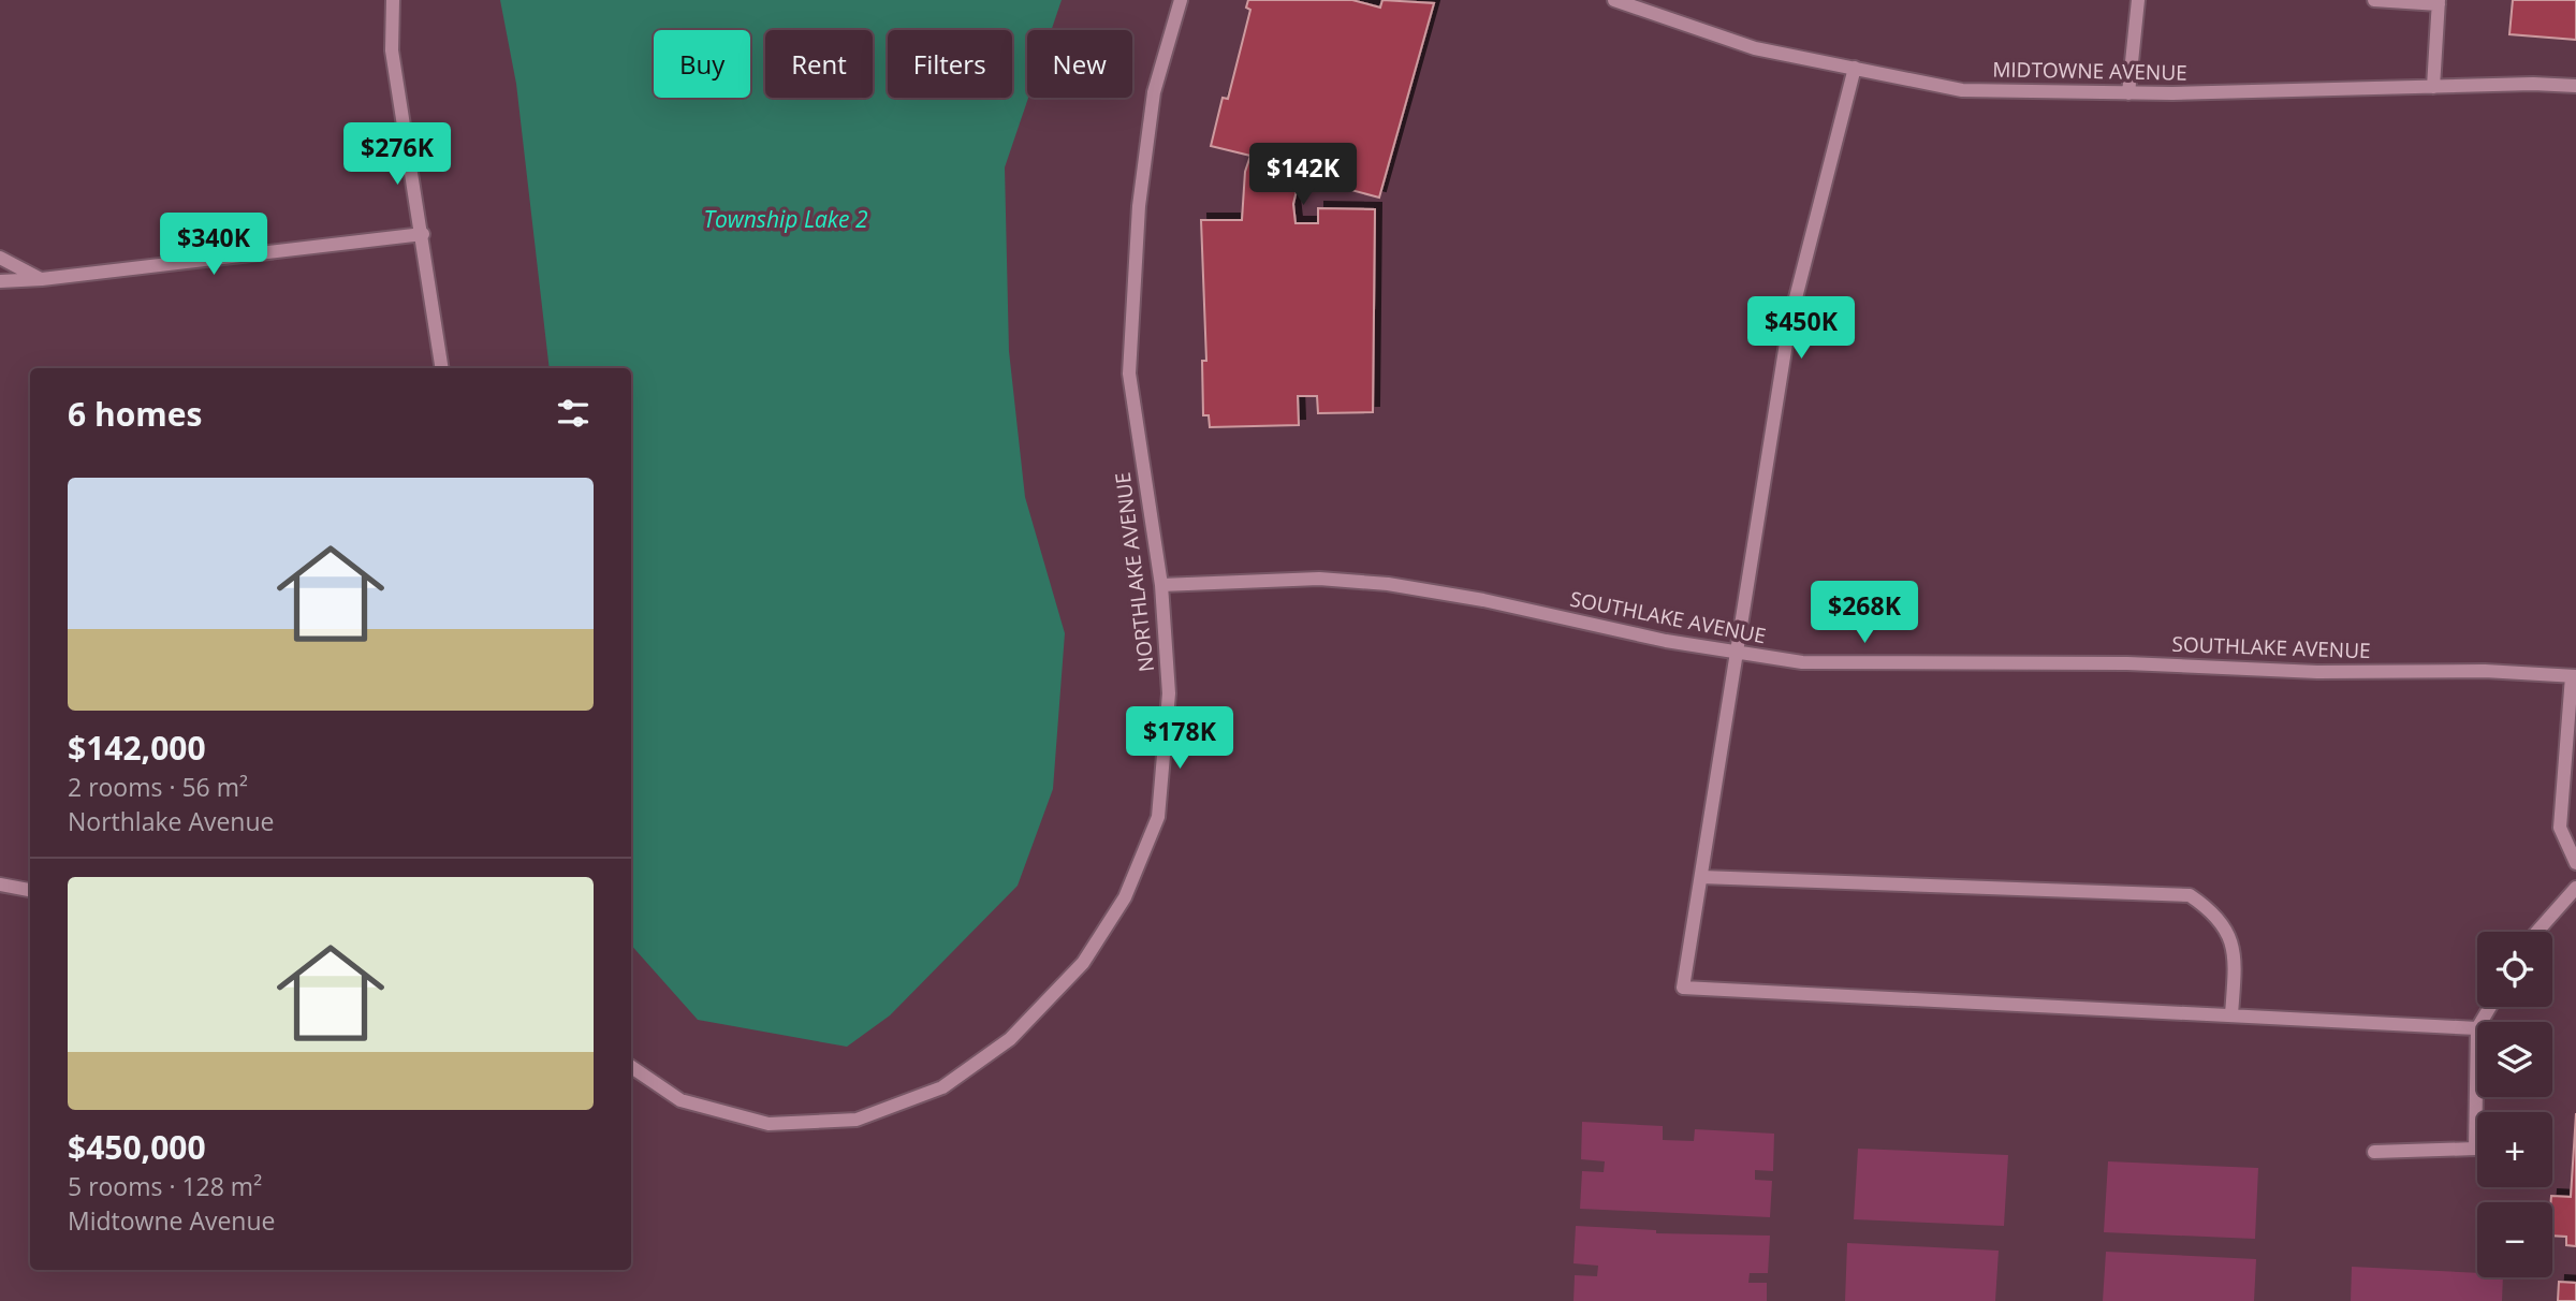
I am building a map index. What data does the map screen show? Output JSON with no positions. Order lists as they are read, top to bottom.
{
  "streets": {
    "street": ["MIDTOWNE AVENUE", "NORTHLAKE AVENUE", "SOUTHLAKE AVENUE"]
  },
  "crossings": [
    ["NORTHLAKE AVENUE", "SOUTHLAKE AVENUE"]
  ],
  "water": ["Township Lake 2"],
  "page": {
    "chip": [
      "Buy",
      "Rent",
      "Filters",
      "New"
    ],
    "price": [
      "$276K",
      "$142K",
      "$340K",
      "$450K",
      "$268K",
      "$178K"
    ],
    "heading": "6 homes",
    "list": [
      {
        "name": "$142,000",
        "note": "2 rooms · 56 m² · Northlake Avenue"
      },
      {
        "name": "$450,000",
        "note": "5 rooms · 128 m² · Midtowne Avenue"
      }
    ],
    "map_buttons": ["+", "−"]
  }
}
